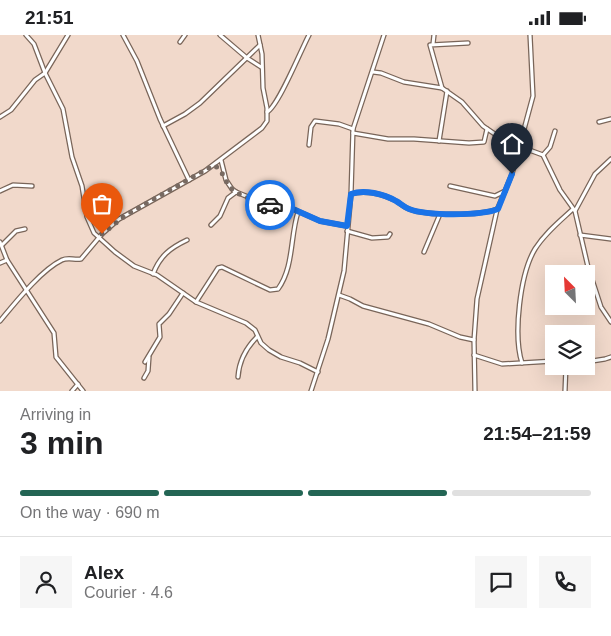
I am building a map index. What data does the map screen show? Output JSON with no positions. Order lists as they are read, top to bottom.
{
  "north": "top left",
  "page": {
    "status": "21:51",
    "heading": ["3 min", "Arriving in", "21:54–21:59"],
    "panel": ["Alex", "Courier · 4.6"],
    "bar": "On the way · 690 m"
  }
}
